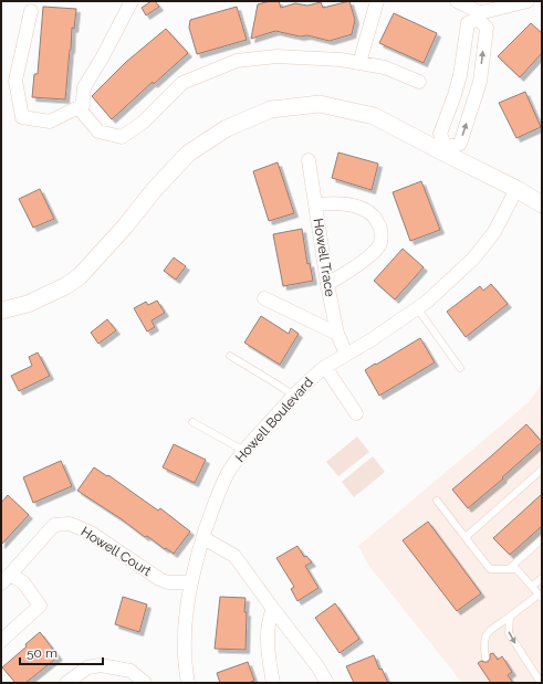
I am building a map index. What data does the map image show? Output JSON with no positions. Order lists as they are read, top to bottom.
{
  "streets": {
    "street": ["Howell Trace", "Howell Boulevard", "Howell Court"]
  },
  "crossings": [
    ["Howell Trace", "Howell Boulevard"],
    ["Howell Boulevard", "Howell Court"]
  ],
  "scale_bar": "50 m"
}
